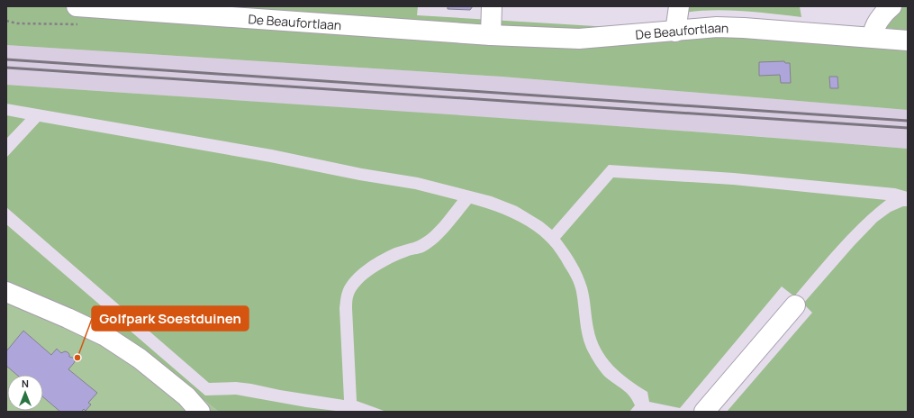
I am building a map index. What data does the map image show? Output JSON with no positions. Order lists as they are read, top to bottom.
{
  "streets": {
    "street": ["De Beaufortlaan"]
  },
  "places": ["Golfpark Soestduinen"],
  "north": "top"
}
